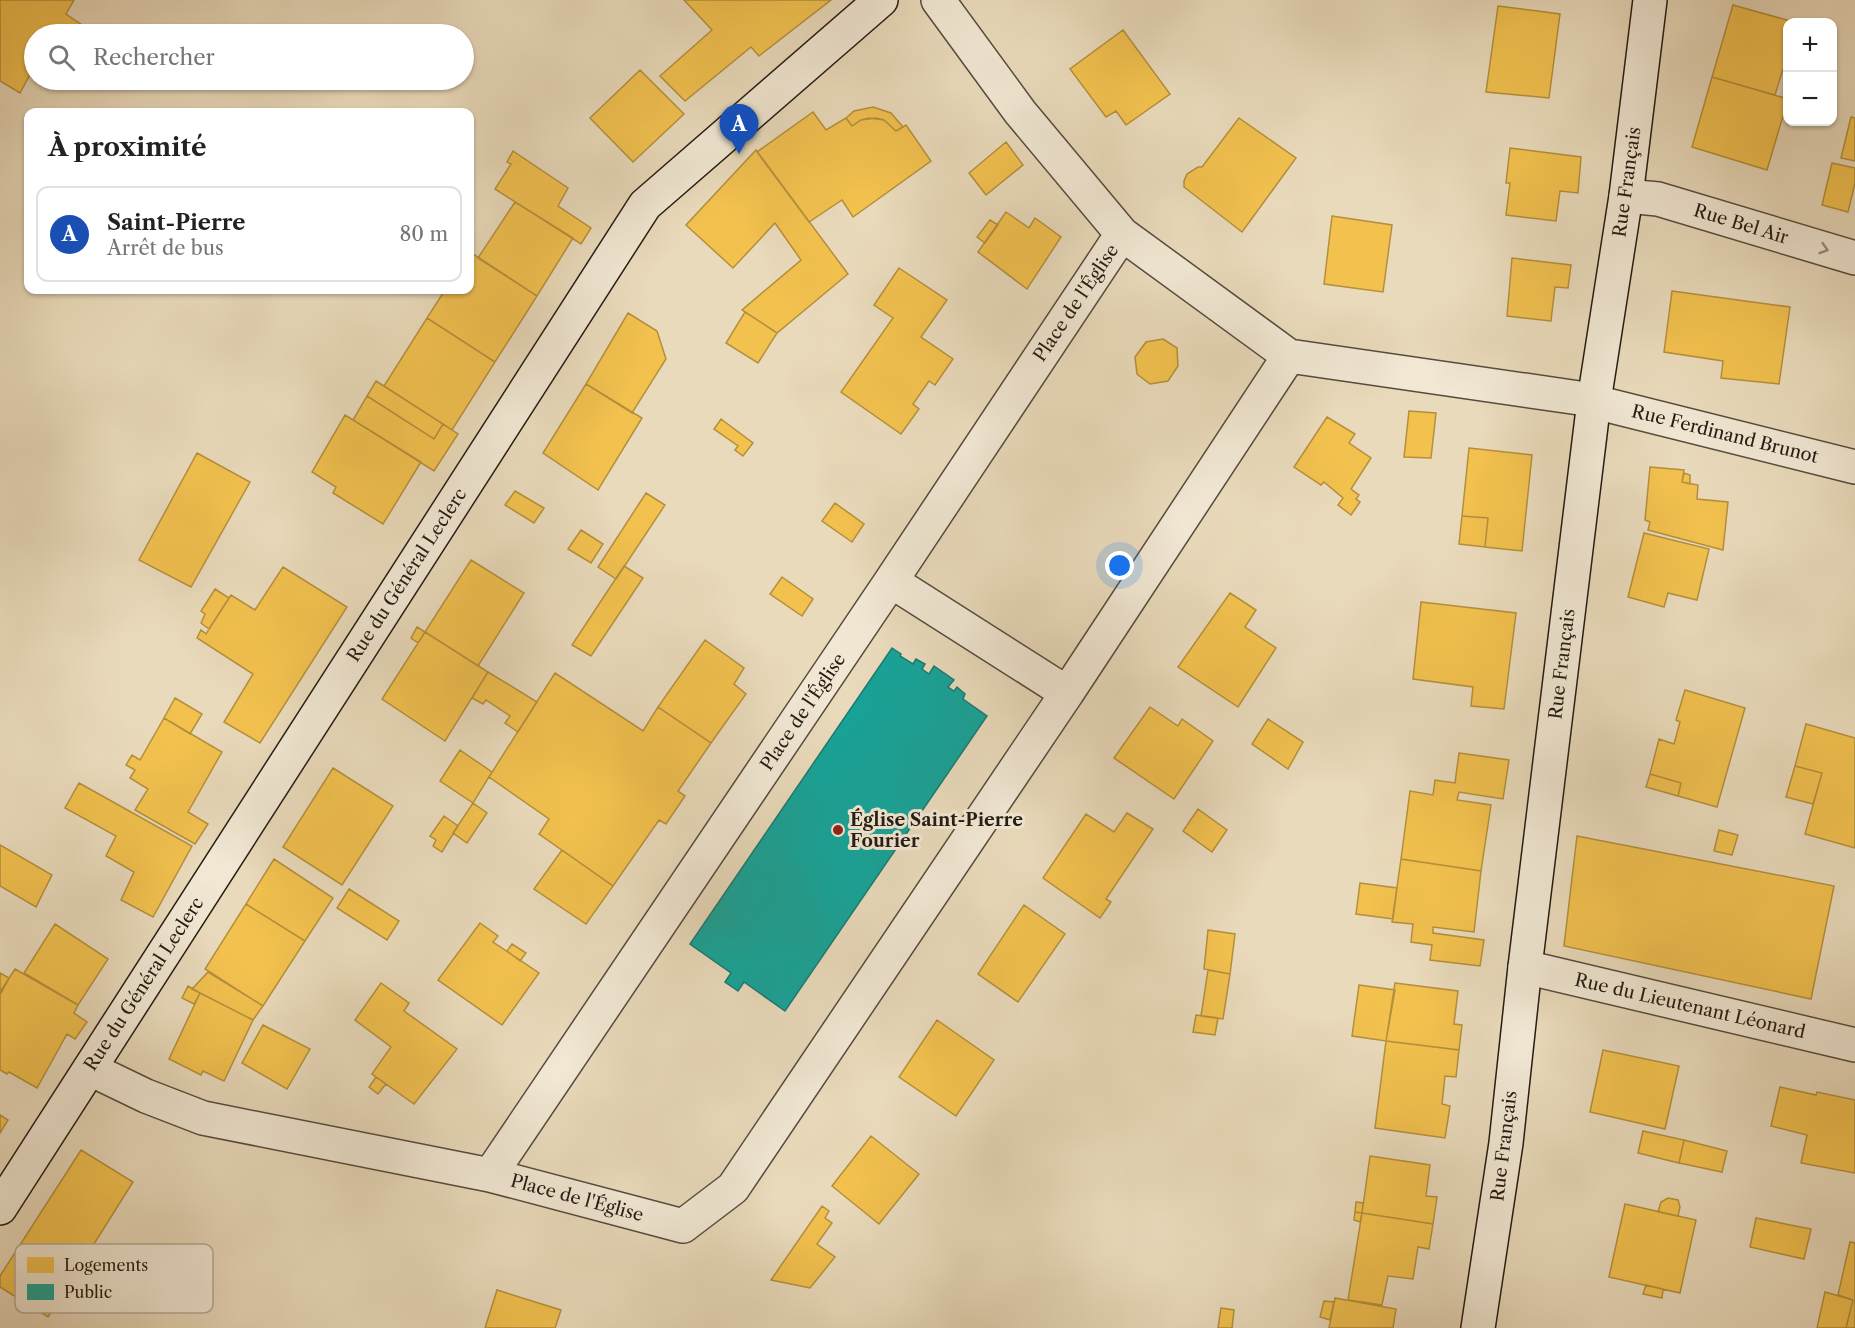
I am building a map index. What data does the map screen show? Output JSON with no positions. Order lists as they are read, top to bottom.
{
  "streets": {
    "street": [
      "Rue Français",
      "Rue Bel Air",
      "Place de l'Église",
      "Rue Ferdinand Brunot",
      "Rue du Général Leclerc",
      "Rue du Lieutenant Léonard"
    ]
  },
  "crossings": [
    ["Rue Français", "Rue Bel Air"],
    ["Rue Français", "Place de l'Église"],
    ["Rue Français", "Rue Ferdinand Brunot"],
    ["Rue Français", "Rue du Lieutenant Léonard"],
    ["Place de l'Église", "Rue Ferdinand Brunot"]
  ],
  "one_way": ["Rue Bel Air"],
  "places": ["Église Saint-Pierre Fourier"],
  "legend": ["Logements", "Public"],
  "page": {
    "map_buttons": ["+", "−"],
    "search": "Rechercher",
    "pins": "A",
    "heading": "À proximité",
    "list": [
      {
        "mark": "A",
        "name": "Saint-Pierre",
        "note": "Arrêt de bus",
        "value": "80 m"
      }
    ]
  }
}
